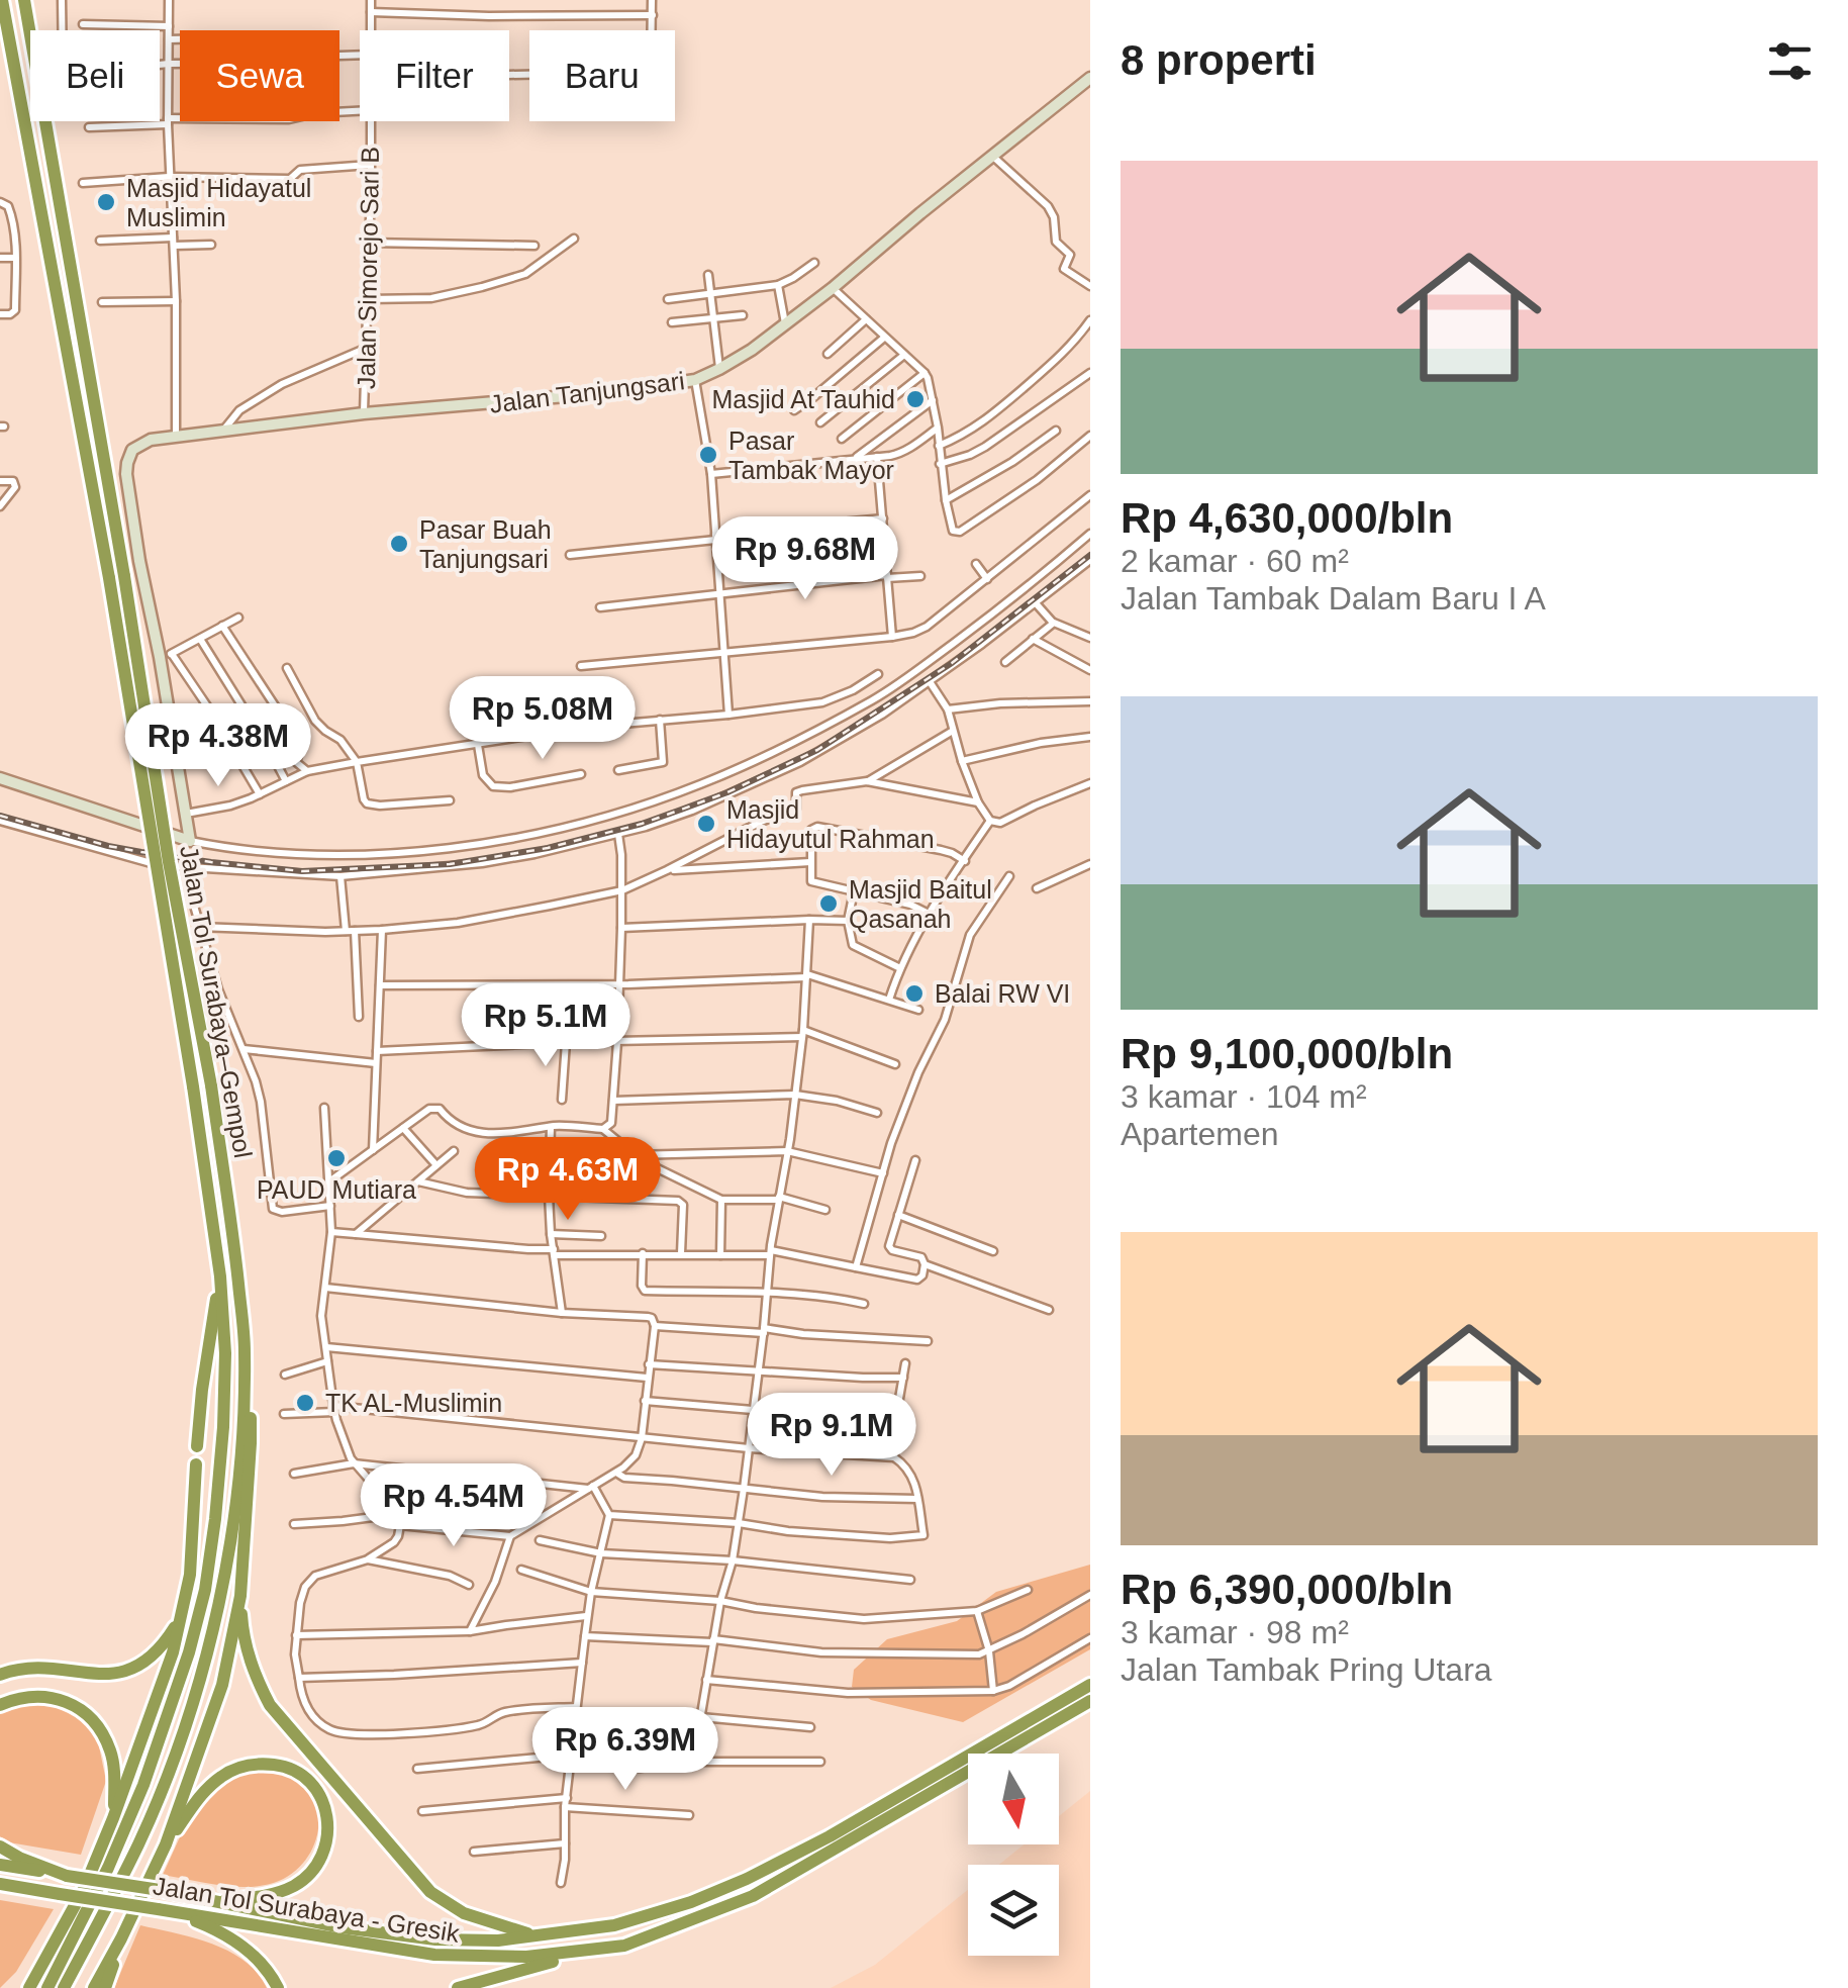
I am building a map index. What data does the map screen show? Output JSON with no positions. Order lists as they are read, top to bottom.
{
  "streets": {
    "highway": ["Jalan Tol Surabaya–Gempol", "Jalan Tol Surabaya - Gresik"],
    "main road": ["Jalan Tanjungsari"],
    "street": ["Jalan Simorejo Sari B"]
  },
  "crossings": [
    ["Jalan Simorejo Sari B", "Jalan Tanjungsari"]
  ],
  "places": [
    "Masjid Hidayatul Muslimin",
    "Masjid At Tauhid",
    "Pasar Tambak Mayor",
    "Pasar Buah Tanjungsari",
    "Masjid Hidayutul Rahman",
    "Masjid Baitul Qasanah",
    "Balai RW VI",
    "PAUD Mutiara",
    "TK AL-Muslimin"
  ],
  "north": "bottom",
  "page": {
    "heading": "8 properti",
    "chip": [
      "Beli",
      "Sewa",
      "Filter",
      "Baru"
    ],
    "list": [
      {
        "name": "Rp 4,630,000/bln",
        "note": "2 kamar · 60 m² · Jalan Tambak Dalam Baru I A"
      },
      {
        "name": "Rp 9,100,000/bln",
        "note": "3 kamar · 104 m² · Apartemen"
      },
      {
        "name": "Rp 6,390,000/bln",
        "note": "3 kamar · 98 m² · Jalan Tambak Pring Utara"
      }
    ],
    "price": [
      "Rp 9.68M",
      "Rp 5.08M",
      "Rp 4.38M",
      "Rp 5.1M",
      "Rp 4.63M",
      "Rp 9.1M",
      "Rp 4.54M",
      "Rp 6.39M"
    ]
  }
}
